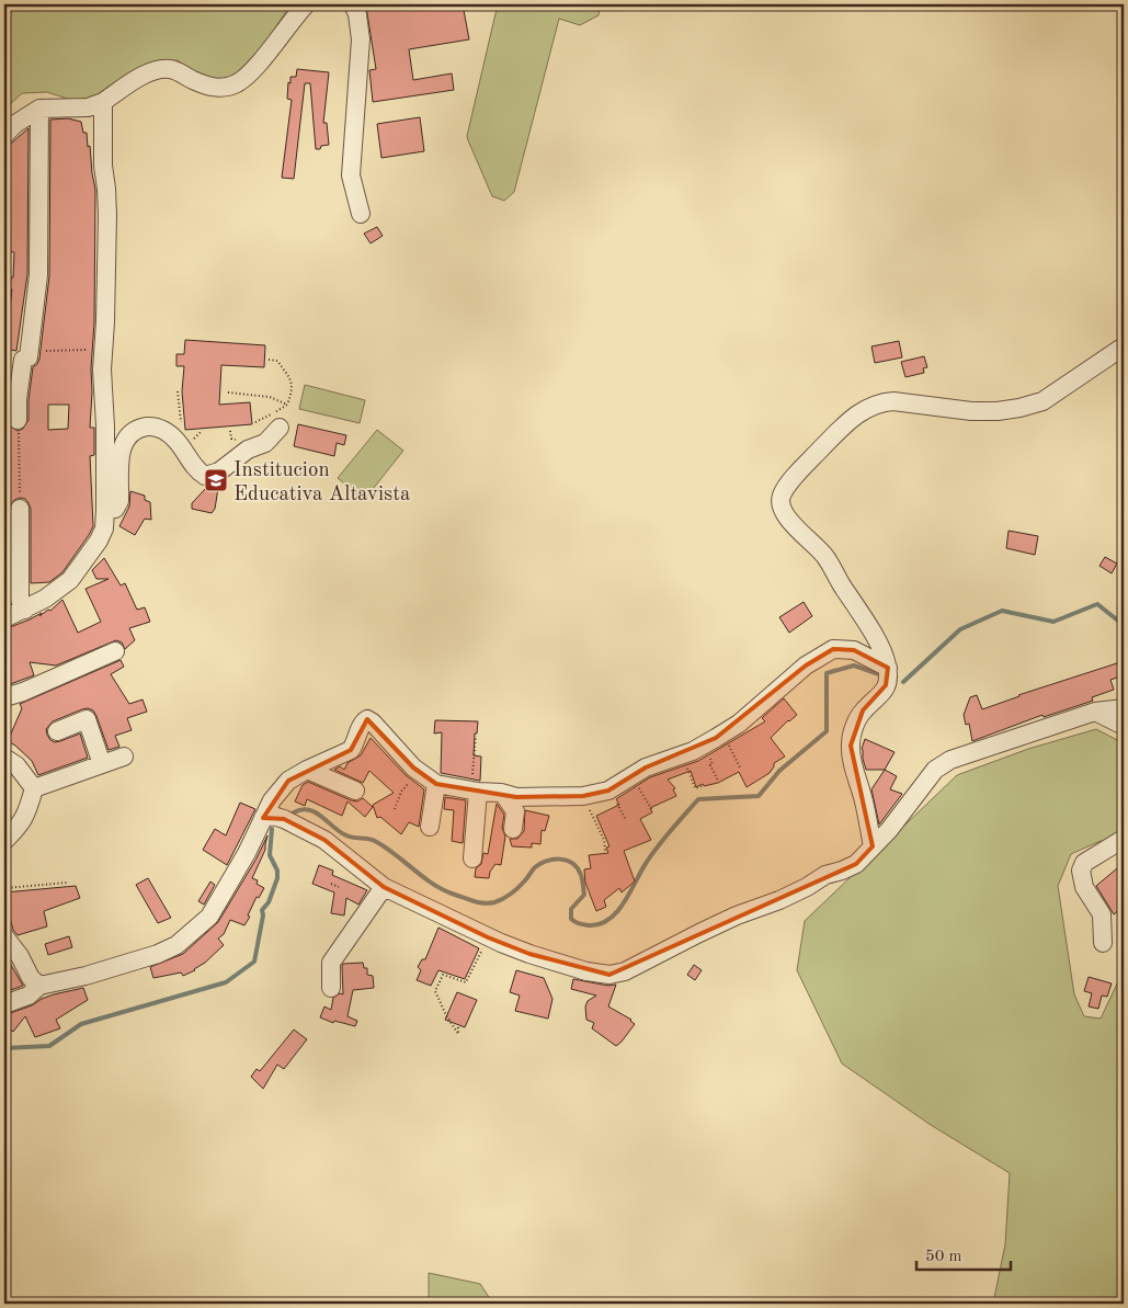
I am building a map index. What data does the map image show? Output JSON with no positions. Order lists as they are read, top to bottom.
{
  "places": {
    "school or university": ["Institucion Educativa Altavista"]
  },
  "scale_bar": "50 m"
}
